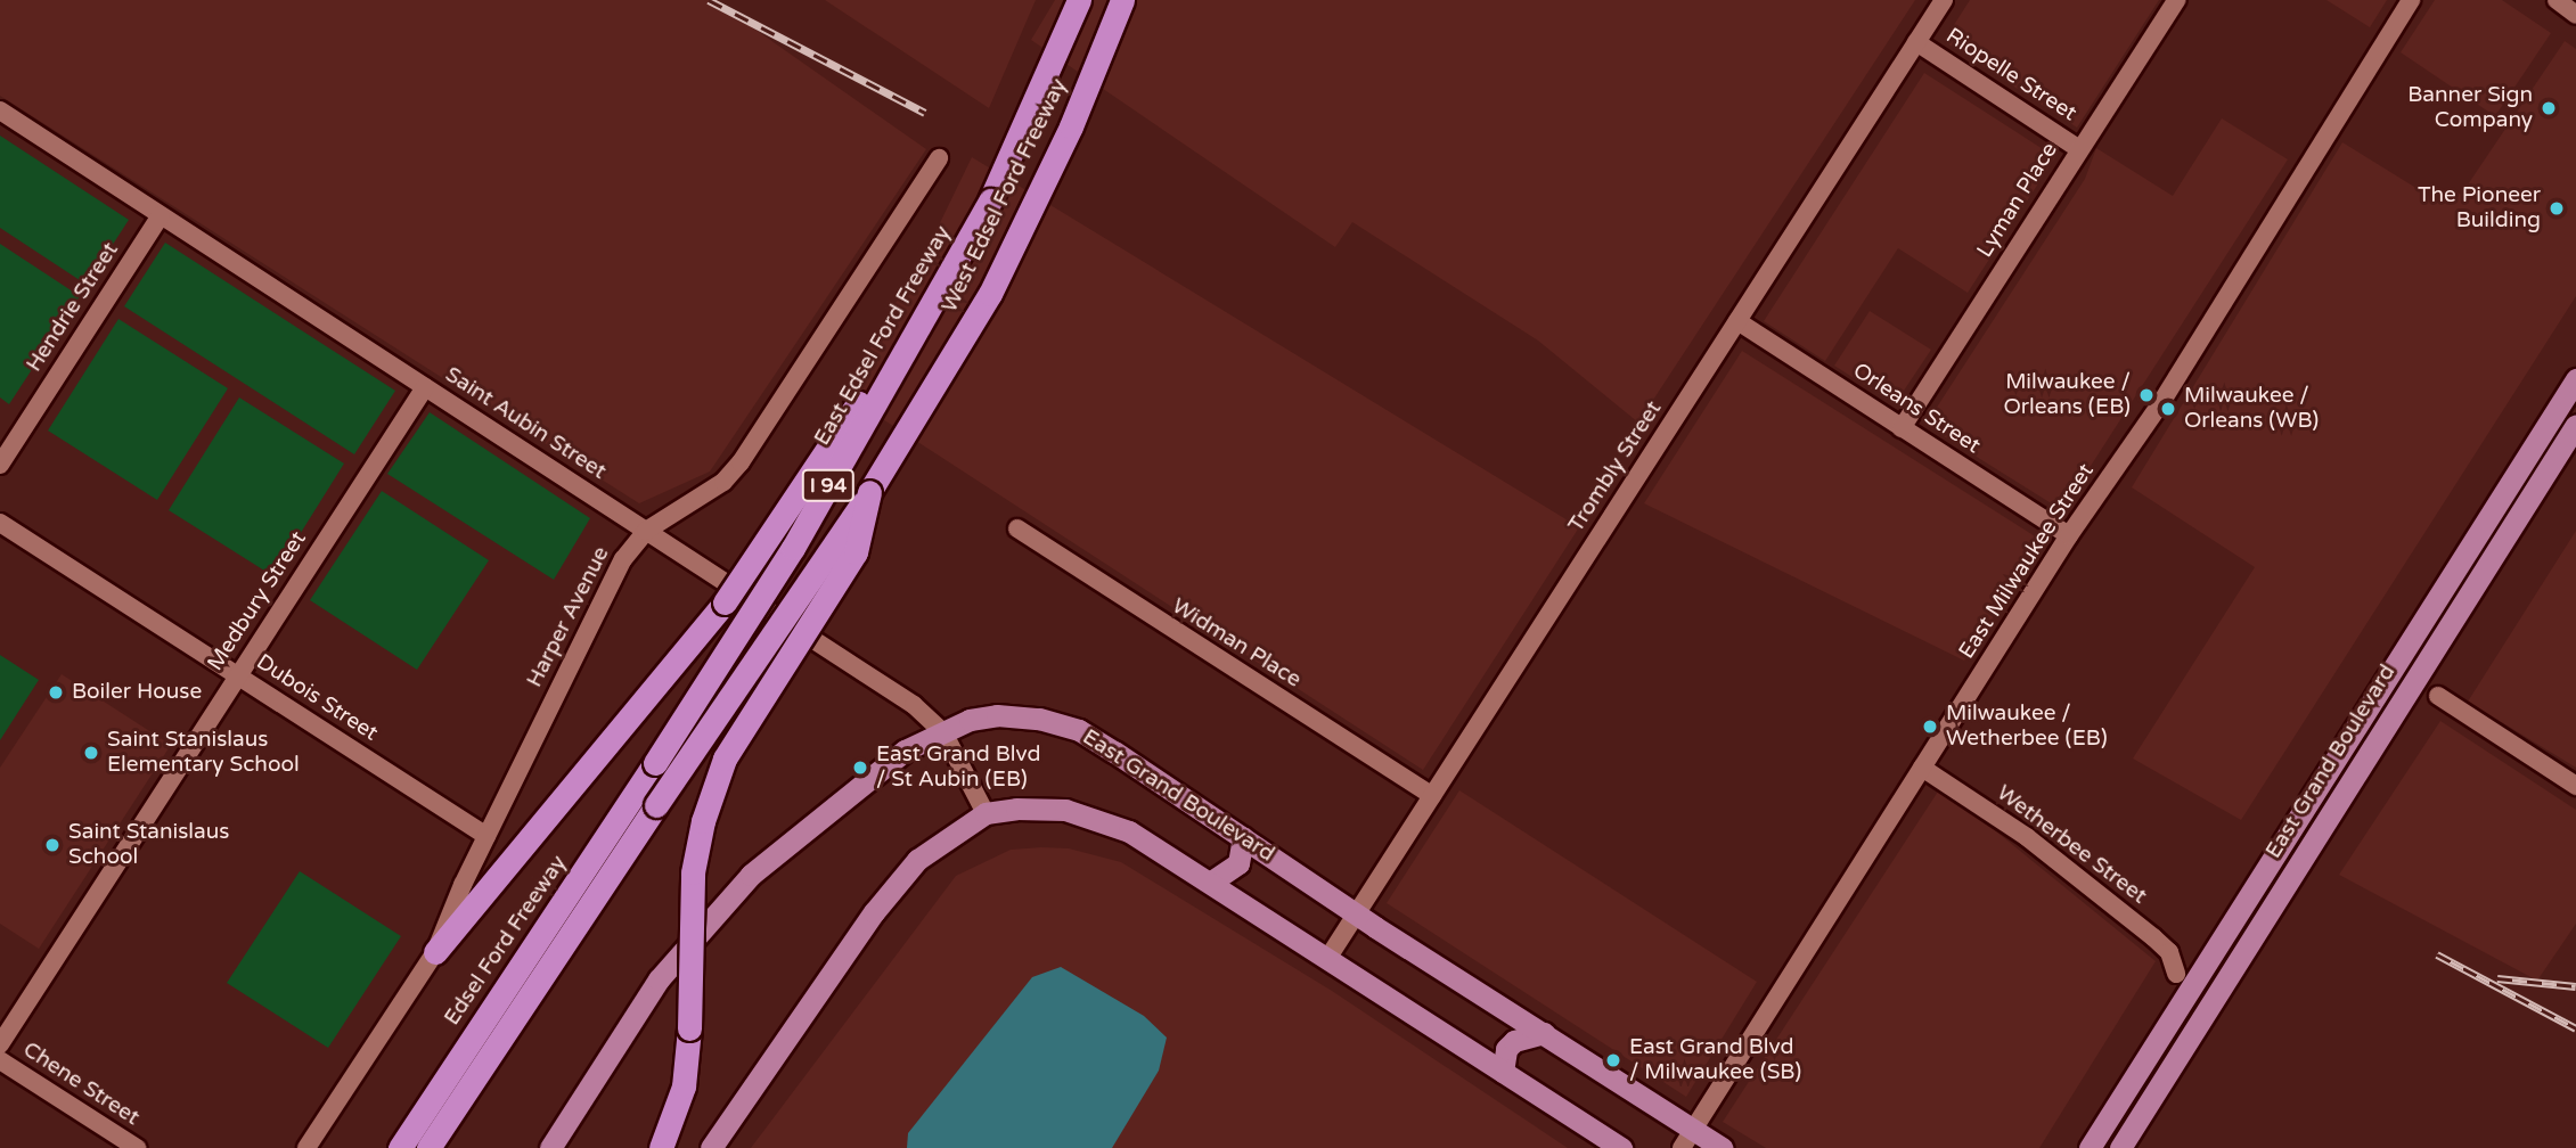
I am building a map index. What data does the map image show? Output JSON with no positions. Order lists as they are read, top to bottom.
{
  "streets": {
    "highway": [
      "West Edsel Ford Freeway",
      "East Edsel Ford Freeway",
      "I 94",
      "Edsel Ford Freeway"
    ],
    "main road": ["East Grand Boulevard"],
    "street": [
      "Riopelle Street",
      "Lyman Place",
      "Hendrie Street",
      "Orleans Street",
      "Saint Aubin Street",
      "Trombly Street",
      "East Milwaukee Street",
      "Medbury Street",
      "Harper Avenue",
      "Widman Place",
      "Dubois Street",
      "Wetherbee Street",
      "Chene Street"
    ]
  },
  "crossings": [
    ["Riopelle Street", "Lyman Place"],
    ["Riopelle Street", "Trombly Street"],
    ["Lyman Place", "Orleans Street"],
    ["Hendrie Street", "Saint Aubin Street"],
    ["East Edsel Ford Freeway", "Edsel Ford Freeway"],
    ["Orleans Street", "Trombly Street"],
    ["Orleans Street", "East Milwaukee Street"],
    ["Saint Aubin Street", "Medbury Street"],
    ["Saint Aubin Street", "Harper Avenue"],
    ["Saint Aubin Street", "East Grand Boulevard"],
    ["Trombly Street", "Widman Place"],
    ["Trombly Street", "East Grand Boulevard"],
    ["East Milwaukee Street", "East Grand Boulevard"],
    ["East Milwaukee Street", "Wetherbee Street"],
    ["Medbury Street", "Dubois Street"],
    ["Harper Avenue", "Dubois Street"]
  ],
  "places": [
    "Banner Sign Company",
    "The Pioneer Building",
    "Milwaukee / Orleans (EB)",
    "Milwaukee / Orleans (WB)",
    "Boiler House",
    "Milwaukee / Wetherbee (EB)",
    "Saint Stanislaus Elementary School",
    "East Grand Blvd / St Aubin (EB)",
    "Saint Stanislaus School",
    "East Grand Blvd / Milwaukee (SB)"
  ]
}
